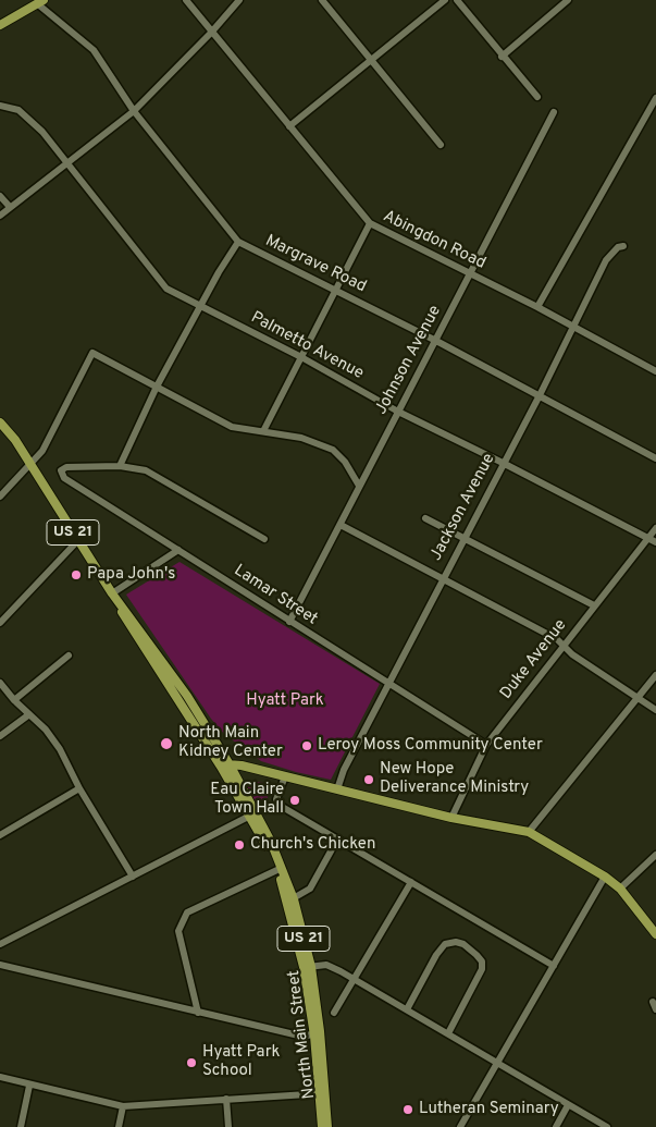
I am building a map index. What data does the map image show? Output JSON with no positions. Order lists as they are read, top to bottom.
{
  "streets": {
    "main road": ["US 21", "North Main Street"],
    "street": [
      "Abingdon Road",
      "Margrave Road",
      "Palmetto Avenue",
      "Johnson Avenue",
      "Jackson Avenue",
      "Lamar Street",
      "Duke Avenue"
    ]
  },
  "crossings": [
    ["Abingdon Road", "Johnson Avenue"],
    ["Abingdon Road", "Jackson Avenue"],
    ["Margrave Road", "Johnson Avenue"],
    ["Margrave Road", "Jackson Avenue"],
    ["Palmetto Avenue", "Johnson Avenue"],
    ["Palmetto Avenue", "Jackson Avenue"],
    ["Palmetto Avenue", "Duke Avenue"],
    ["Johnson Avenue", "Lamar Street"],
    ["Jackson Avenue", "Lamar Street"],
    ["Lamar Street", "Duke Avenue"]
  ],
  "parks": ["Hyatt Park"],
  "places": [
    "Papa John's",
    "North Main Kidney Center",
    "Leroy Moss Community Center",
    "New Hope Deliverance Ministry",
    "Eau Claire Town Hall",
    "Church's Chicken",
    "Hyatt Park School",
    "Lutheran Seminary"
  ]
}
